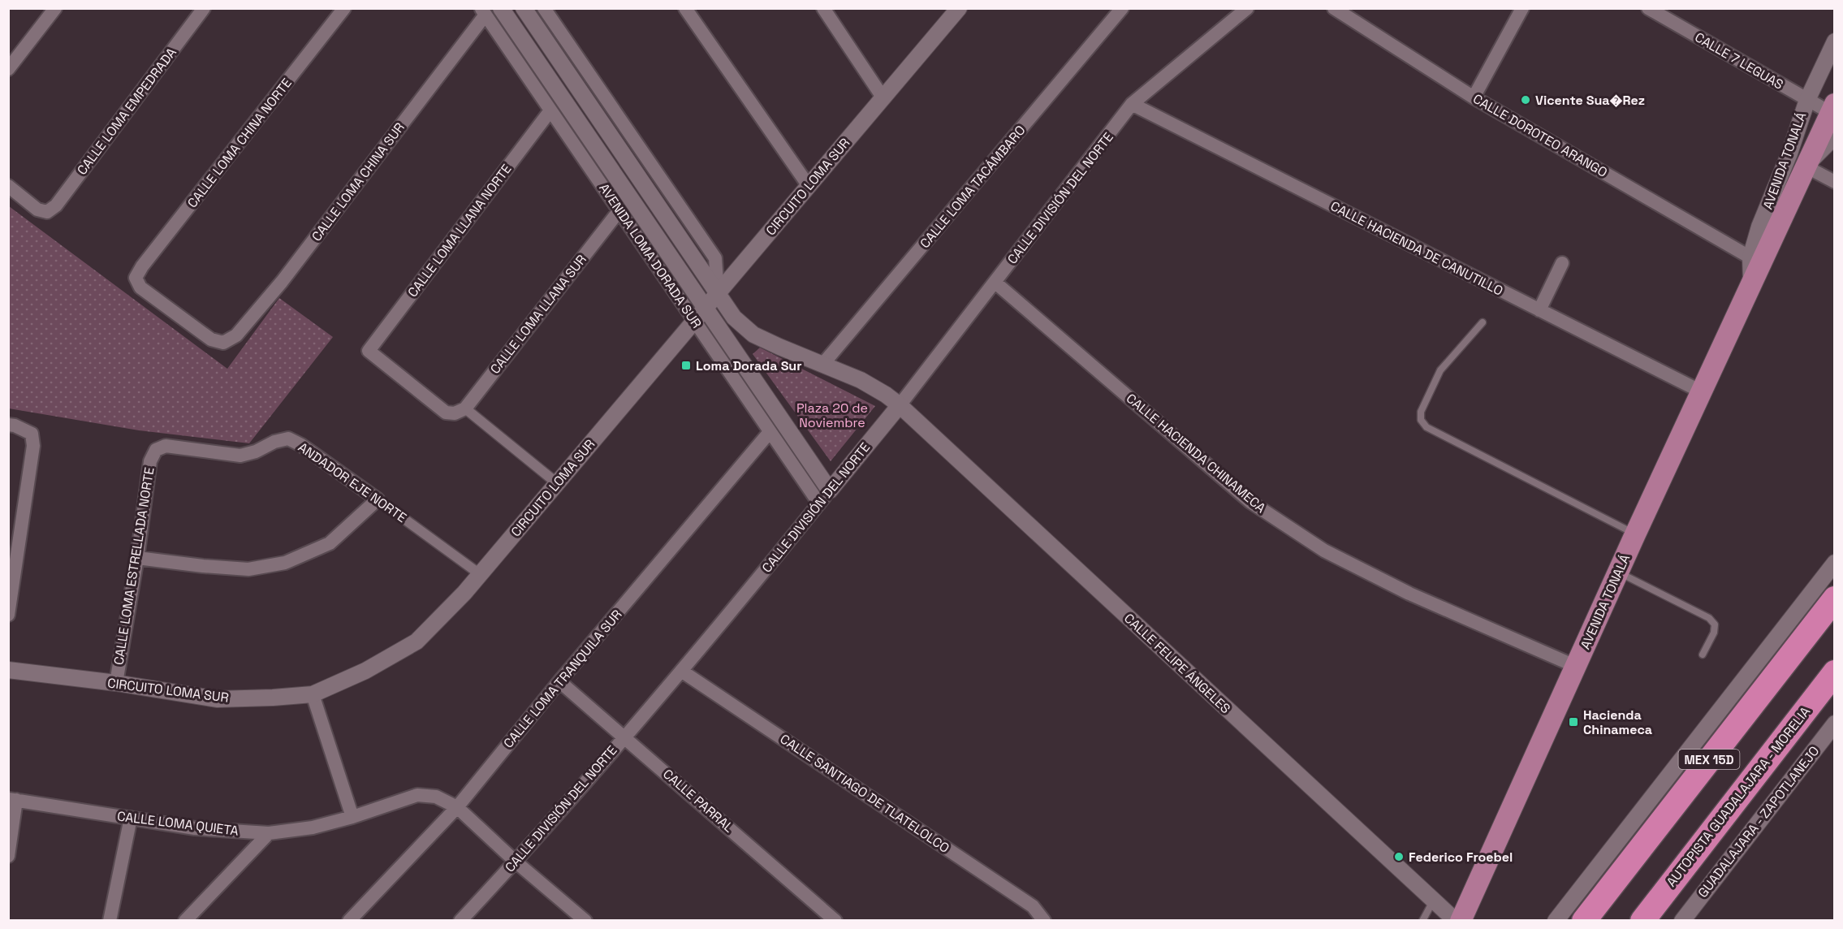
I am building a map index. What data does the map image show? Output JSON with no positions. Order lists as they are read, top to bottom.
{
  "streets": {
    "highway": ["MEX 15D", "AUTOPISTA GUADALAJARA - MORELIA"],
    "main road": ["AVENIDA TONALÁ"],
    "street": [
      "CALLE 7 LEGUAS",
      "CALLE LOMA EMPEDRADA",
      "CALLE DOROTEO ARANGO",
      "CALLE LOMA CHINA NORTE",
      "CALLE LOMA CHINA SUR",
      "CIRCUITO LOMA SUR",
      "CALLE LOMA TACÁMBARO",
      "CALLE DIVISIÓN DEL NORTE",
      "CALLE LOMA LLANA NORTE",
      "CALLE HACIENDA DE CANUTILLO",
      "AVENIDA LOMA DORADA SUR",
      "CALLE LOMA LLANA SUR",
      "CALLE HACIENDA CHINAMECA",
      "ANDADOR EJE NORTE",
      "CALLE LOMA ESTRELLADA NORTE",
      "CALLE FELIPE ÁNGELES",
      "CALLE LOMA TRANQUILA SUR",
      "CALLE SANTIAGO DE TLATELOLCO",
      "CALLE PARRAL",
      "GUADALAJARA - ZAPOTLANEJO",
      "CALLE LOMA QUIETA"
    ]
  },
  "crossings": [
    ["CALLE 7 LEGUAS", "AVENIDA TONALÁ"],
    ["CALLE DOROTEO ARANGO", "AVENIDA TONALÁ"],
    ["CALLE LOMA CHINA NORTE", "CALLE LOMA CHINA SUR"],
    ["AVENIDA TONALÁ", "CALLE HACIENDA DE CANUTILLO"],
    ["AVENIDA TONALÁ", "CALLE HACIENDA CHINAMECA"],
    ["CALLE LOMA CHINA SUR", "AVENIDA LOMA DORADA SUR"],
    ["CIRCUITO LOMA SUR", "AVENIDA LOMA DORADA SUR"],
    ["CIRCUITO LOMA SUR", "ANDADOR EJE NORTE"],
    ["CIRCUITO LOMA SUR", "CALLE LOMA ESTRELLADA NORTE"],
    ["CALLE DIVISIÓN DEL NORTE", "CALLE HACIENDA DE CANUTILLO"],
    ["CALLE DIVISIÓN DEL NORTE", "AVENIDA LOMA DORADA SUR"],
    ["CALLE DIVISIÓN DEL NORTE", "CALLE HACIENDA CHINAMECA"],
    ["CALLE DIVISIÓN DEL NORTE", "CALLE FELIPE ÁNGELES"],
    ["CALLE DIVISIÓN DEL NORTE", "CALLE SANTIAGO DE TLATELOLCO"],
    ["CALLE DIVISIÓN DEL NORTE", "CALLE PARRAL"],
    ["CALLE DIVISIÓN DEL NORTE", "CALLE LOMA QUIETA"],
    ["CALLE LOMA LLANA NORTE", "AVENIDA LOMA DORADA SUR"],
    ["CALLE LOMA LLANA NORTE", "CALLE LOMA LLANA SUR"],
    ["AVENIDA LOMA DORADA SUR", "CALLE LOMA LLANA SUR"],
    ["AVENIDA LOMA DORADA SUR", "CALLE LOMA TRANQUILA SUR"],
    ["ANDADOR EJE NORTE", "CALLE LOMA ESTRELLADA NORTE"],
    ["CALLE LOMA TRANQUILA SUR", "CALLE PARRAL"],
    ["CALLE LOMA TRANQUILA SUR", "CALLE LOMA QUIETA"]
  ],
  "parks": ["Plaza 20 de Noviembre"],
  "places": {
    "other": ["Vicente Sua�Rez", "Federico Froebel"],
    "transit": ["Loma Dorada Sur", "Hacienda Chinameca"]
  }
}
